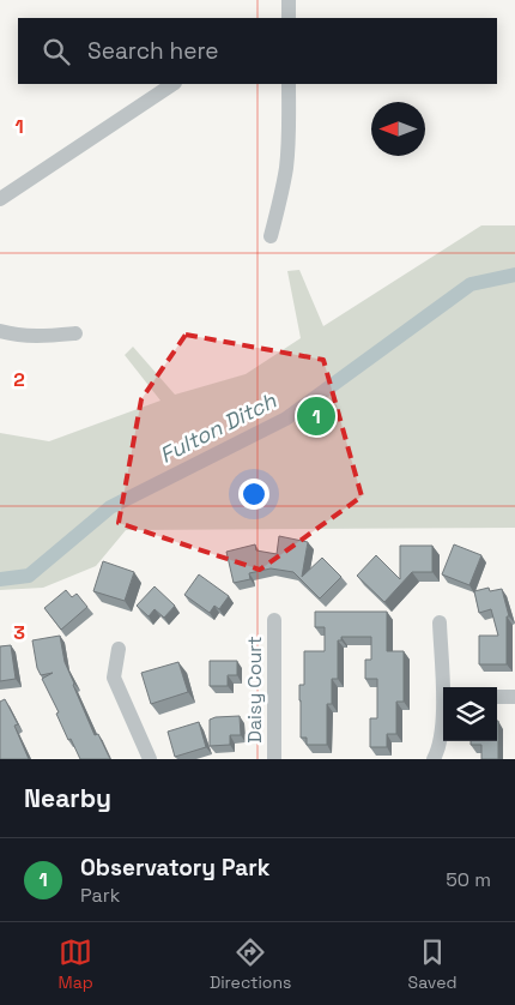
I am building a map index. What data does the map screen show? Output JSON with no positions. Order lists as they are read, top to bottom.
{
  "streets": {
    "street": ["Daisy Court"]
  },
  "water": ["Fulton Ditch"],
  "north": "left",
  "page": {
    "search": "Search here",
    "pins": "1",
    "heading": "Nearby",
    "list": [
      {
        "mark": "1",
        "name": "Observatory Park",
        "note": "Park",
        "value": "50 m"
      }
    ],
    "nav": ["Map", "Directions", "Saved"]
  },
  "grid": {
    "rows": ["1", "2", "3"]
  }
}
